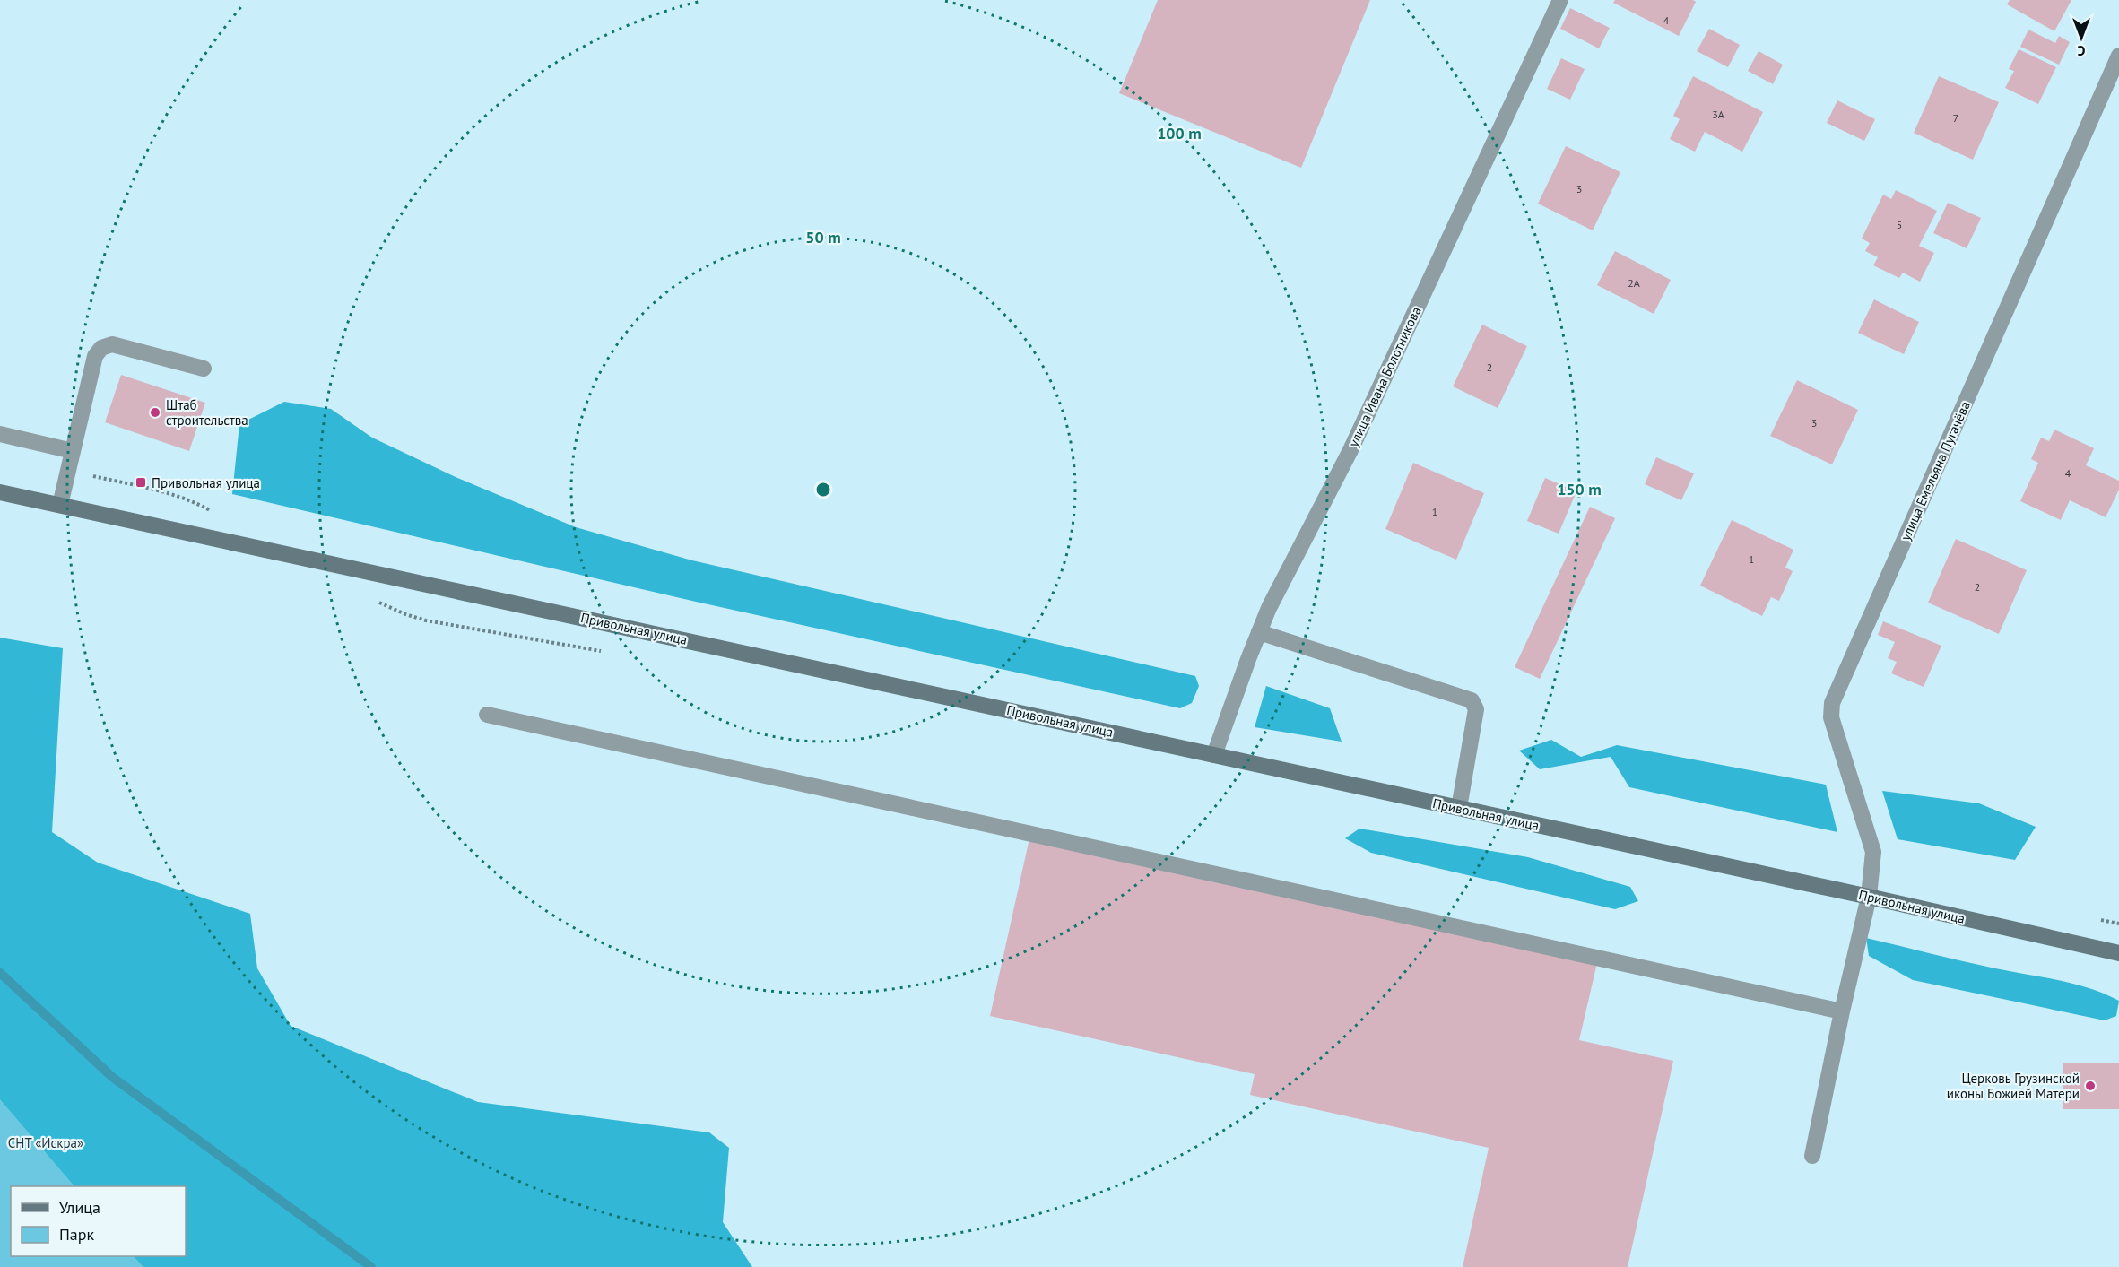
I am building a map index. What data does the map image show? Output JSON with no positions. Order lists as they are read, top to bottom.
{
  "streets": {
    "street": ["улица Ивана Болотникова", "улица Емельяна Пугачёва", "Привольная улица"]
  },
  "crossings": [
    ["улица Ивана Болотникова", "Привольная улица"],
    ["улица Емельяна Пугачёва", "Привольная улица"]
  ],
  "parks": ["СНТ «Искра»"],
  "places": {
    "other": ["Штаб строительства", "Церковь Грузинской иконы Божией Матери"],
    "transit": ["Привольная улица"]
  },
  "house_numbers": [
    "4",
    "3А",
    "7",
    "3",
    "5",
    "2А",
    "2",
    "3",
    "4",
    "1",
    "1",
    "2"
  ],
  "legend": ["Улица", "Парк"],
  "north": "bottom",
  "rings": ["100 m", "50 m", "150 m"]
}
